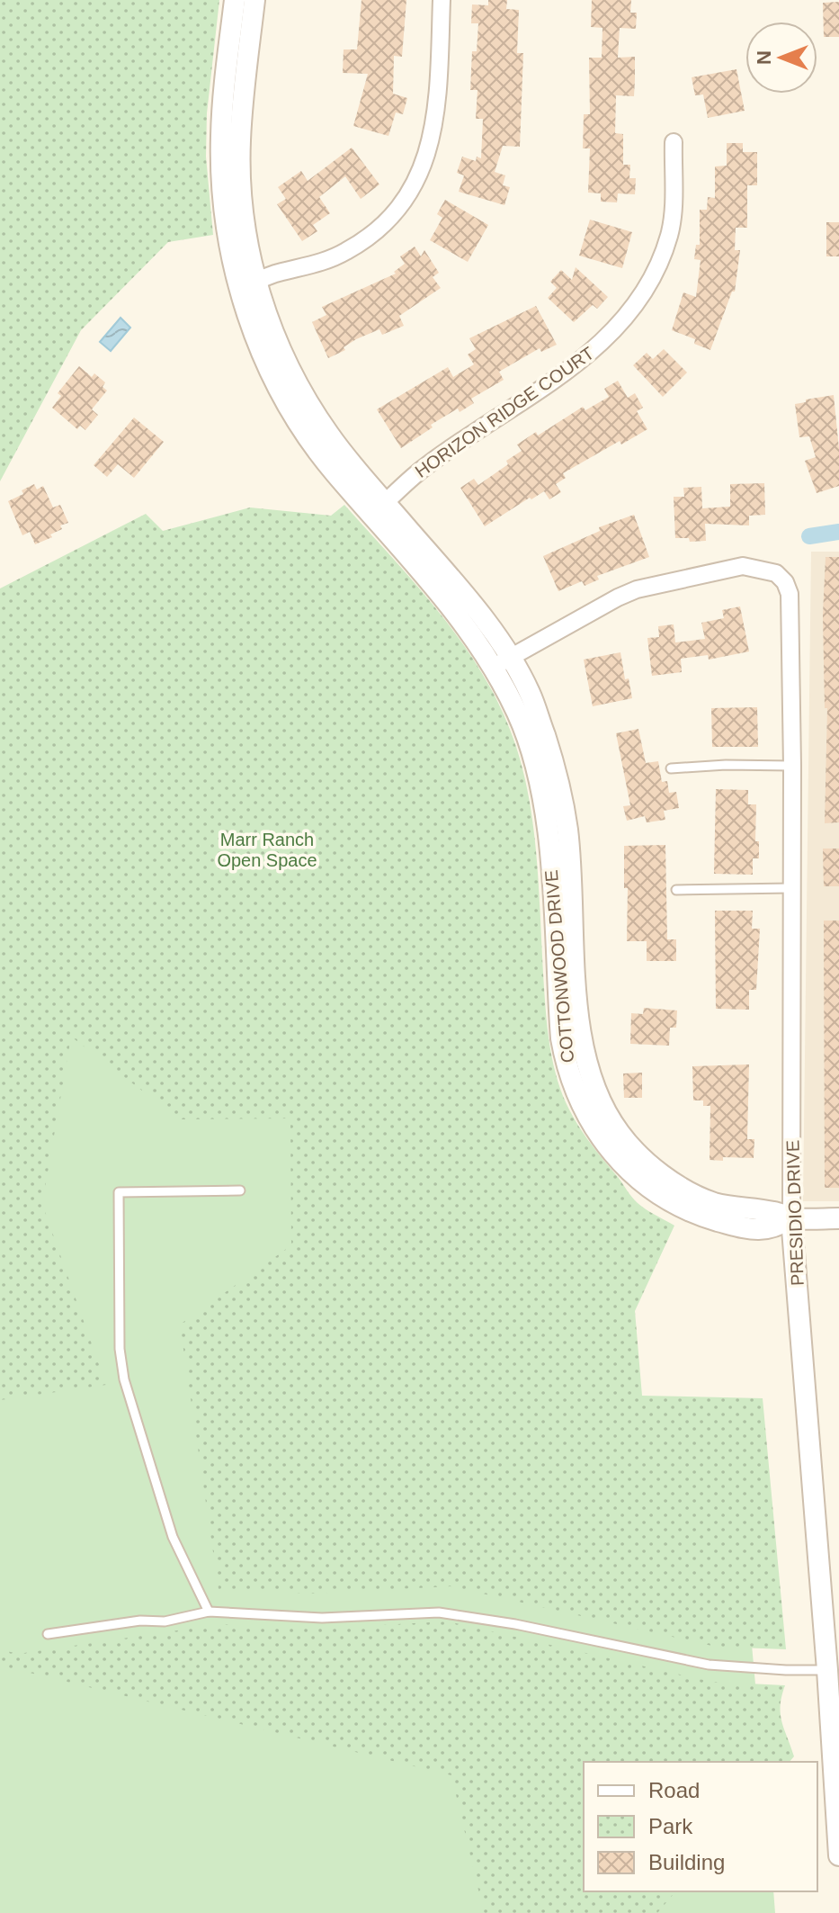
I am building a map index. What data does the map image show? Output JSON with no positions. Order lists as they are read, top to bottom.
{
  "streets": {
    "street": ["HORIZON RIDGE COURT", "COTTONWOOD DRIVE", "PRESIDIO DRIVE"]
  },
  "crossings": [
    ["HORIZON RIDGE COURT", "COTTONWOOD DRIVE"],
    ["COTTONWOOD DRIVE", "PRESIDIO DRIVE"]
  ],
  "parks": ["Marr Ranch Open Space"],
  "legend": ["Road", "Park", "Building"],
  "north": "left"
}
